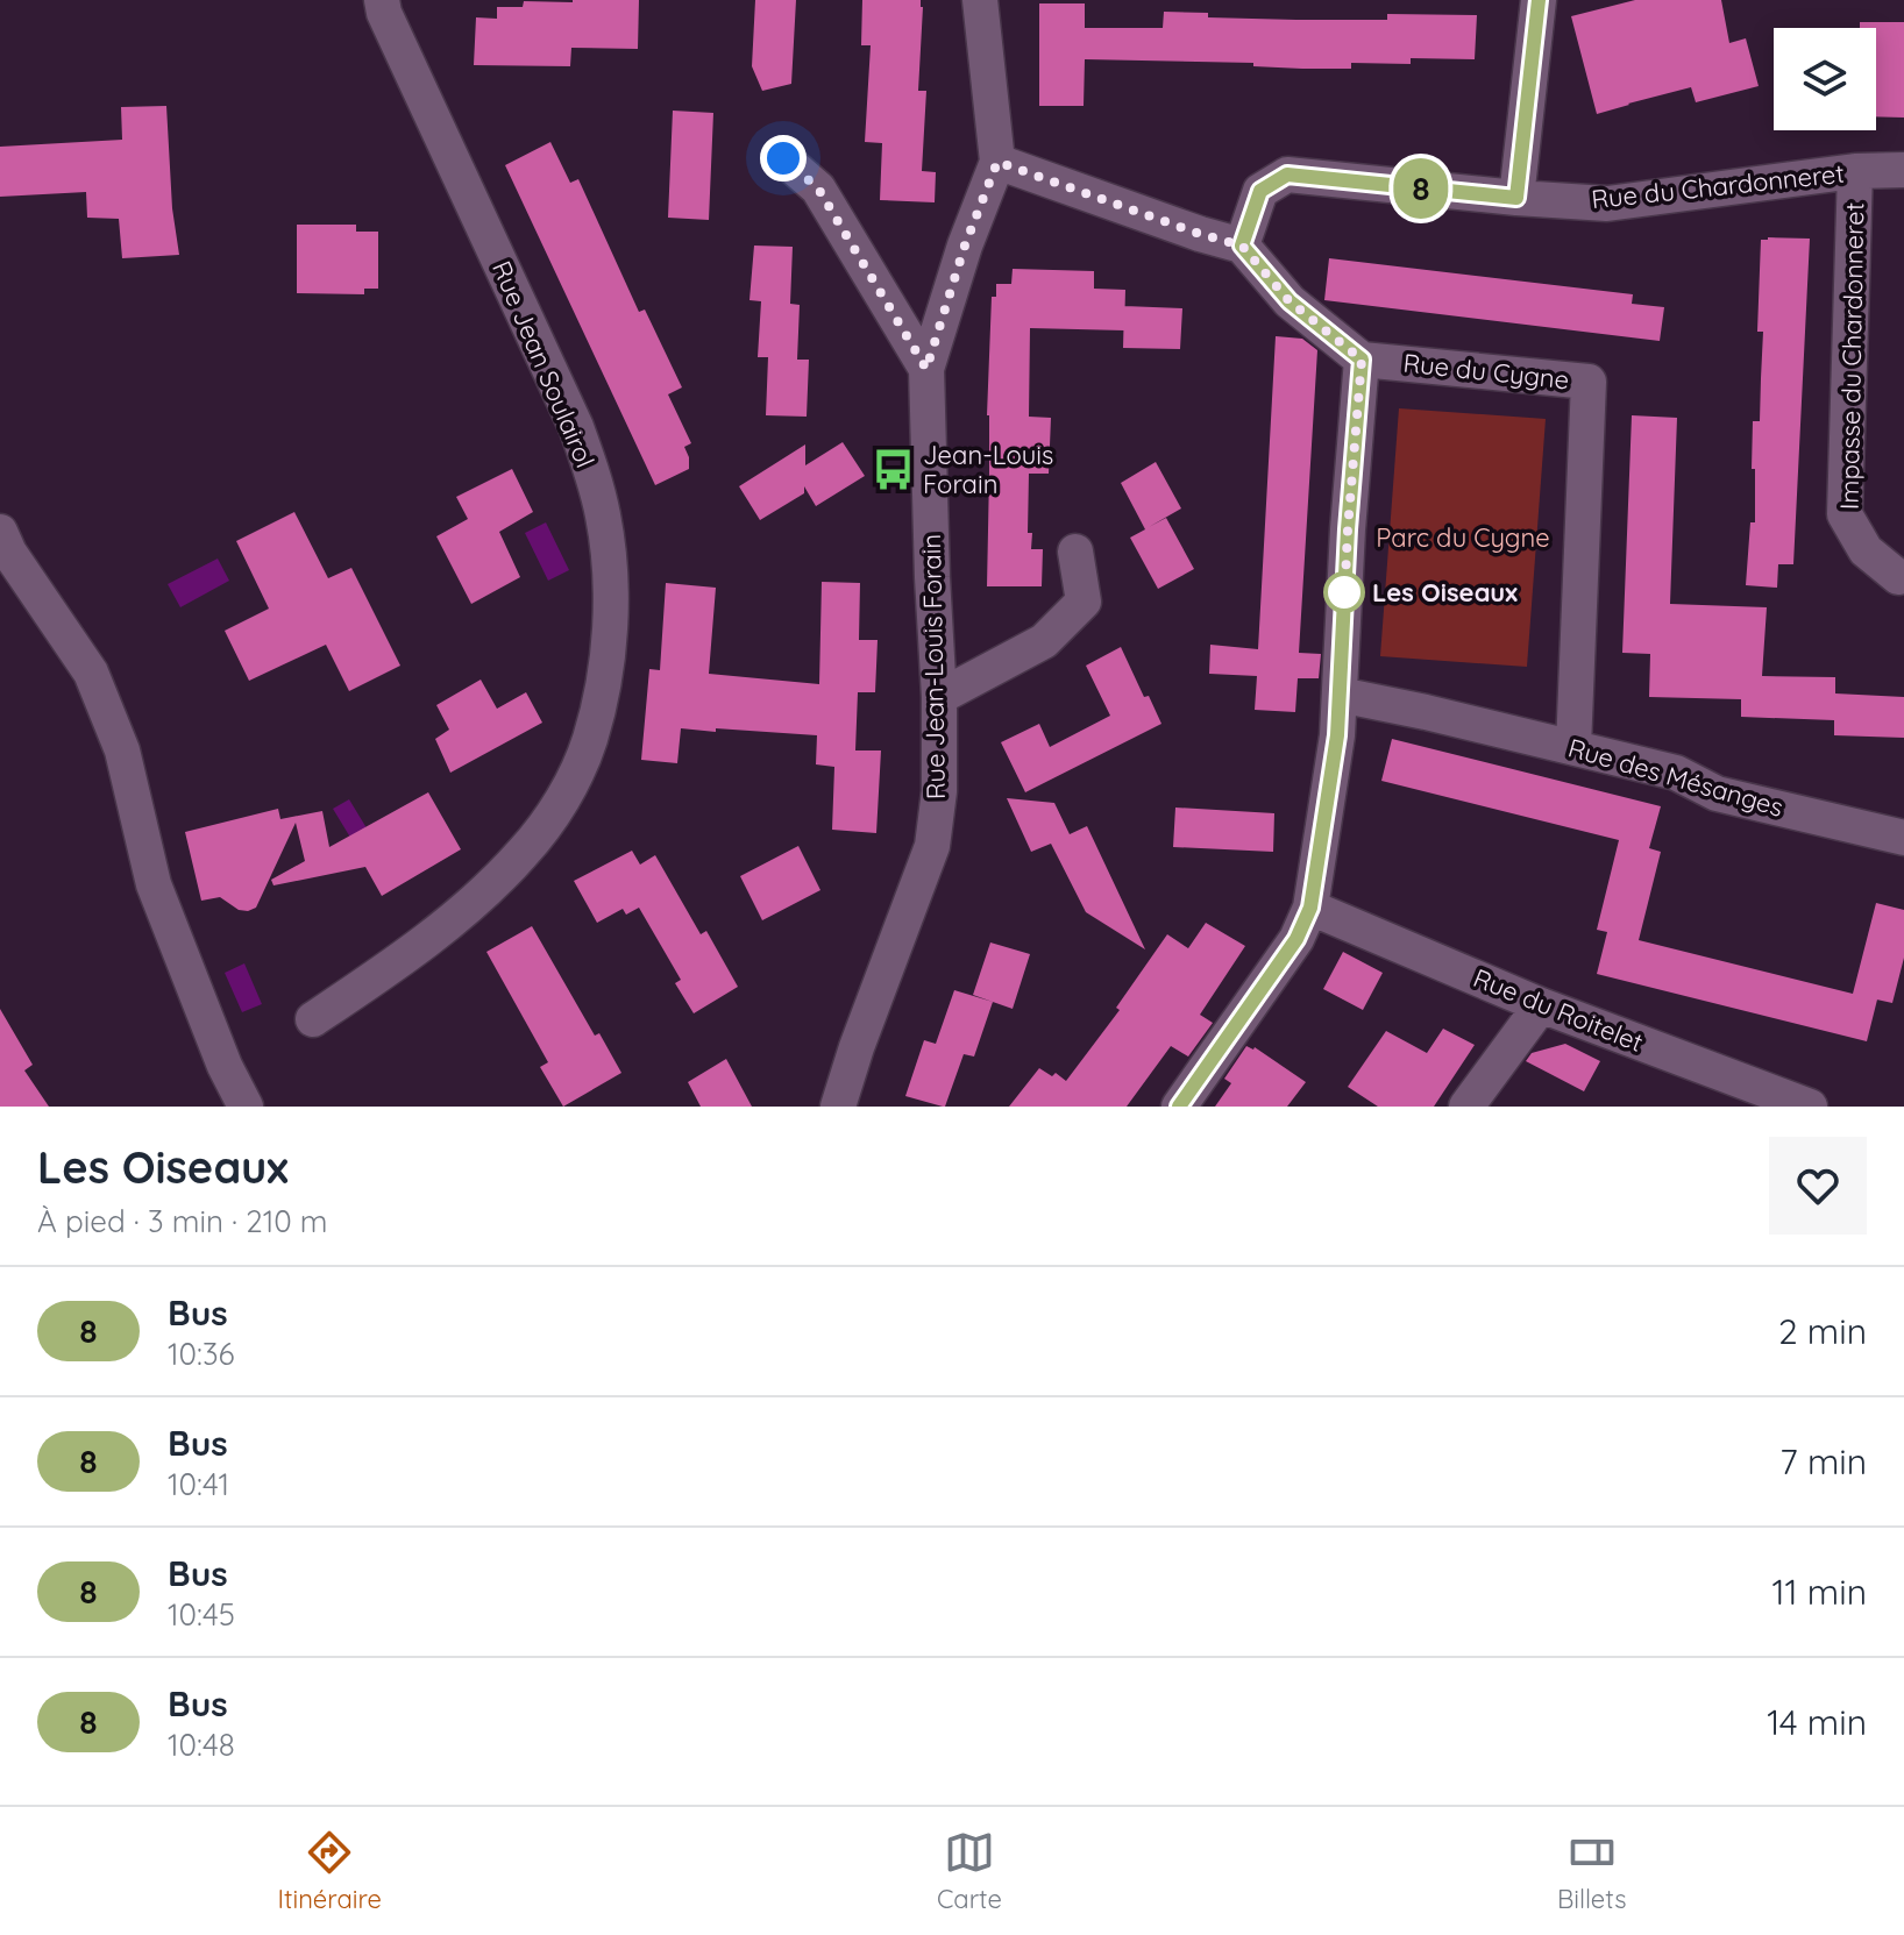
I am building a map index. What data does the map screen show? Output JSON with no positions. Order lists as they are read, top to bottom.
{
  "streets": {
    "street": [
      "Rue du Chardonneret",
      "Impasse du Chardonneret",
      "Rue Jean Soulairol",
      "Rue du Cygne",
      "Rue Jean-Louis Forain",
      "Rue des Mésanges",
      "Rue du Roitelet"
    ]
  },
  "crossings": [
    ["Rue du Chardonneret", "Impasse du Chardonneret"],
    ["Rue du Cygne", "Rue des Mésanges"]
  ],
  "parks": ["Parc du Cygne"],
  "places": {
    "bus stop": ["Jean-Louis Forain"],
    "other": ["Les Oiseaux"]
  },
  "lines": ["bus line 8"],
  "page": {
    "on_map": "8",
    "heading": ["Les Oiseaux", "À pied · 3 min · 210 m"],
    "list": [
      {
        "mark": "8",
        "name": "Bus",
        "note": "10:36",
        "value": "2 min"
      },
      {
        "mark": "8",
        "name": "Bus",
        "note": "10:41",
        "value": "7 min"
      },
      {
        "mark": "8",
        "name": "Bus",
        "note": "10:45",
        "value": "11 min"
      },
      {
        "mark": "8",
        "name": "Bus",
        "note": "10:48",
        "value": "14 min"
      }
    ],
    "tabs": ["Itinéraire", "Carte", "Billets"]
  }
}
